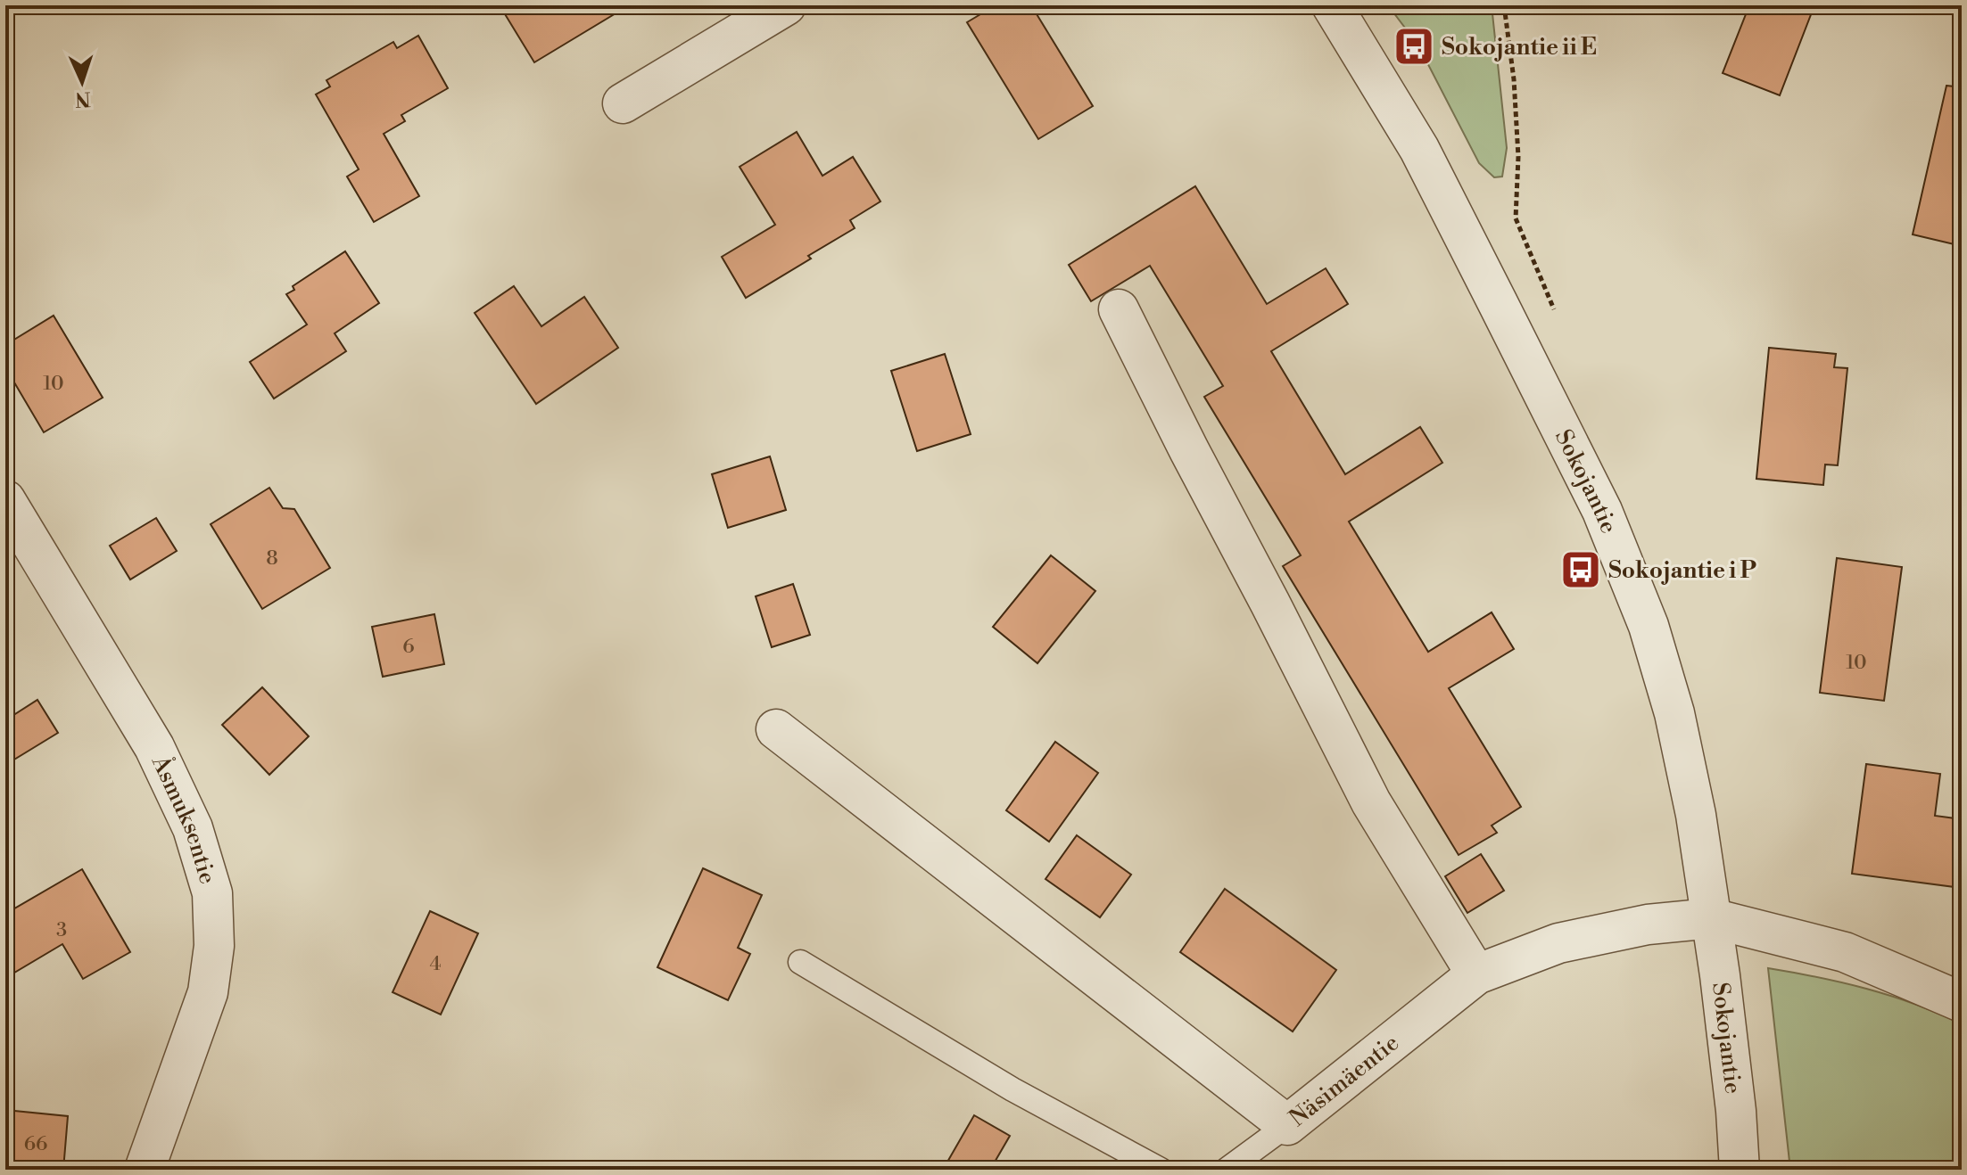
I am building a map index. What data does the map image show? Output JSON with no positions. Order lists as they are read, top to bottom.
{
  "streets": {
    "street": ["Sokojantie", "Åsmuksentie", "Näsimäentie"]
  },
  "crossings": [
    ["Sokojantie", "Näsimäentie"]
  ],
  "places": {
    "bus stop": ["Sokojantie ii E", "Sokojantie i P"]
  },
  "house_numbers": [
    "10",
    "8",
    "6",
    "10",
    "3",
    "4",
    "66"
  ],
  "north": "bottom"
}
